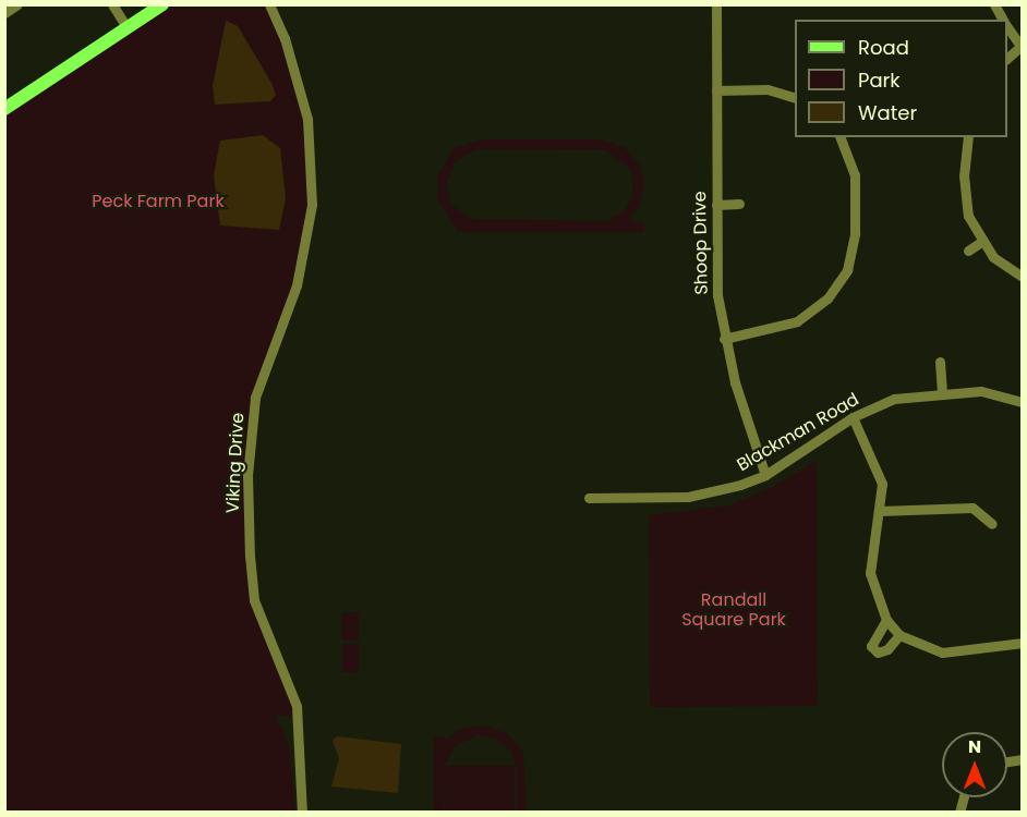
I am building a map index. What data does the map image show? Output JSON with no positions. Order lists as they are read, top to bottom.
{
  "streets": {
    "street": ["Shoop Drive", "Blackman Road", "Viking Drive"]
  },
  "crossings": [
    ["Shoop Drive", "Blackman Road"]
  ],
  "parks": ["Peck Farm Park", "Randall Square Park"],
  "legend": ["Road", "Park", "Water"],
  "north": "top"
}
